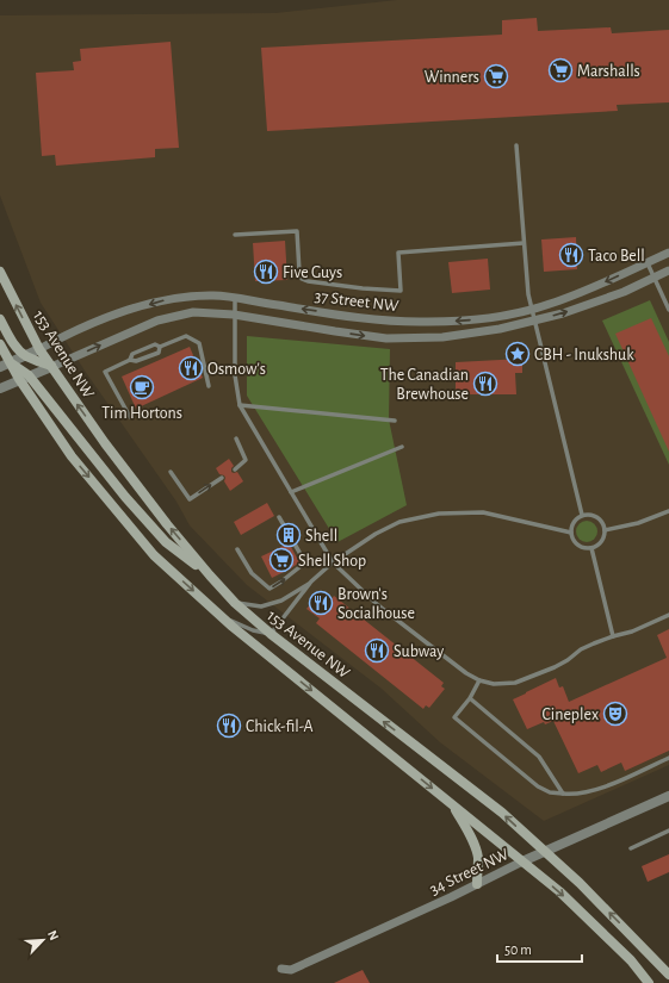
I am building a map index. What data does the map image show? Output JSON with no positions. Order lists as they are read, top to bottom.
{
  "streets": {
    "main road": ["153 Avenue NW"],
    "street": ["37 Street NW", "34 Street NW"]
  },
  "crossings": [
    ["37 Street NW", "153 Avenue NW"],
    ["153 Avenue NW", "34 Street NW"]
  ],
  "places": {
    "supermarket": ["Marshalls", "Winners", "Shell Shop"],
    "restaurant": [
      "Taco Bell",
      "Five Guys",
      "Osmow's",
      "The Canadian Brewhouse",
      "Brown's Socialhouse",
      "Subway",
      "Chick-fil-A"
    ],
    "place": ["CBH - Inukshuk"],
    "cafe": ["Tim Hortons"],
    "building": ["Shell"],
    "theatre": ["Cineplex"]
  },
  "scale_bar": "50 m",
  "north": "top right"
}
